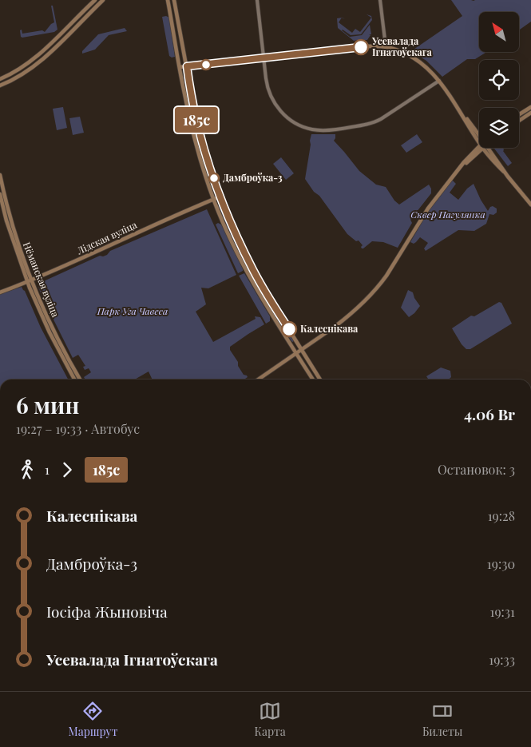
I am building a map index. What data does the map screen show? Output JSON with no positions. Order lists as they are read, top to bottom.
{
  "streets": {
    "main road": ["Лідская вуліца", "Нёманская вуліца"]
  },
  "crossings": [
    ["Лідская вуліца", "Нёманская вуліца"]
  ],
  "parks": ["Сквер Пагулянка", "Парк Уга Чавеса"],
  "places": ["Усевалада Ігнатоўскага", "Дамброўка-3", "Калеснікава"],
  "lines": ["bus line 185с"],
  "north": "top left",
  "page": {
    "on_map": "185с",
    "heading": ["6 мин", "19:27 – 19:33 · Автобус", "4.06 Br"],
    "legs": ["1", "185с", "Остановок: 3"],
    "list": [
      {
        "name": "Калеснікава",
        "value": "19:28"
      },
      {
        "name": "Дамброўка-3",
        "value": "19:30"
      },
      {
        "name": "Іосіфа Жыновіча",
        "value": "19:31"
      },
      {
        "name": "Усевалада Ігнатоўскага",
        "value": "19:33"
      }
    ],
    "tabs": ["Маршрут", "Карта", "Билеты"]
  }
}
